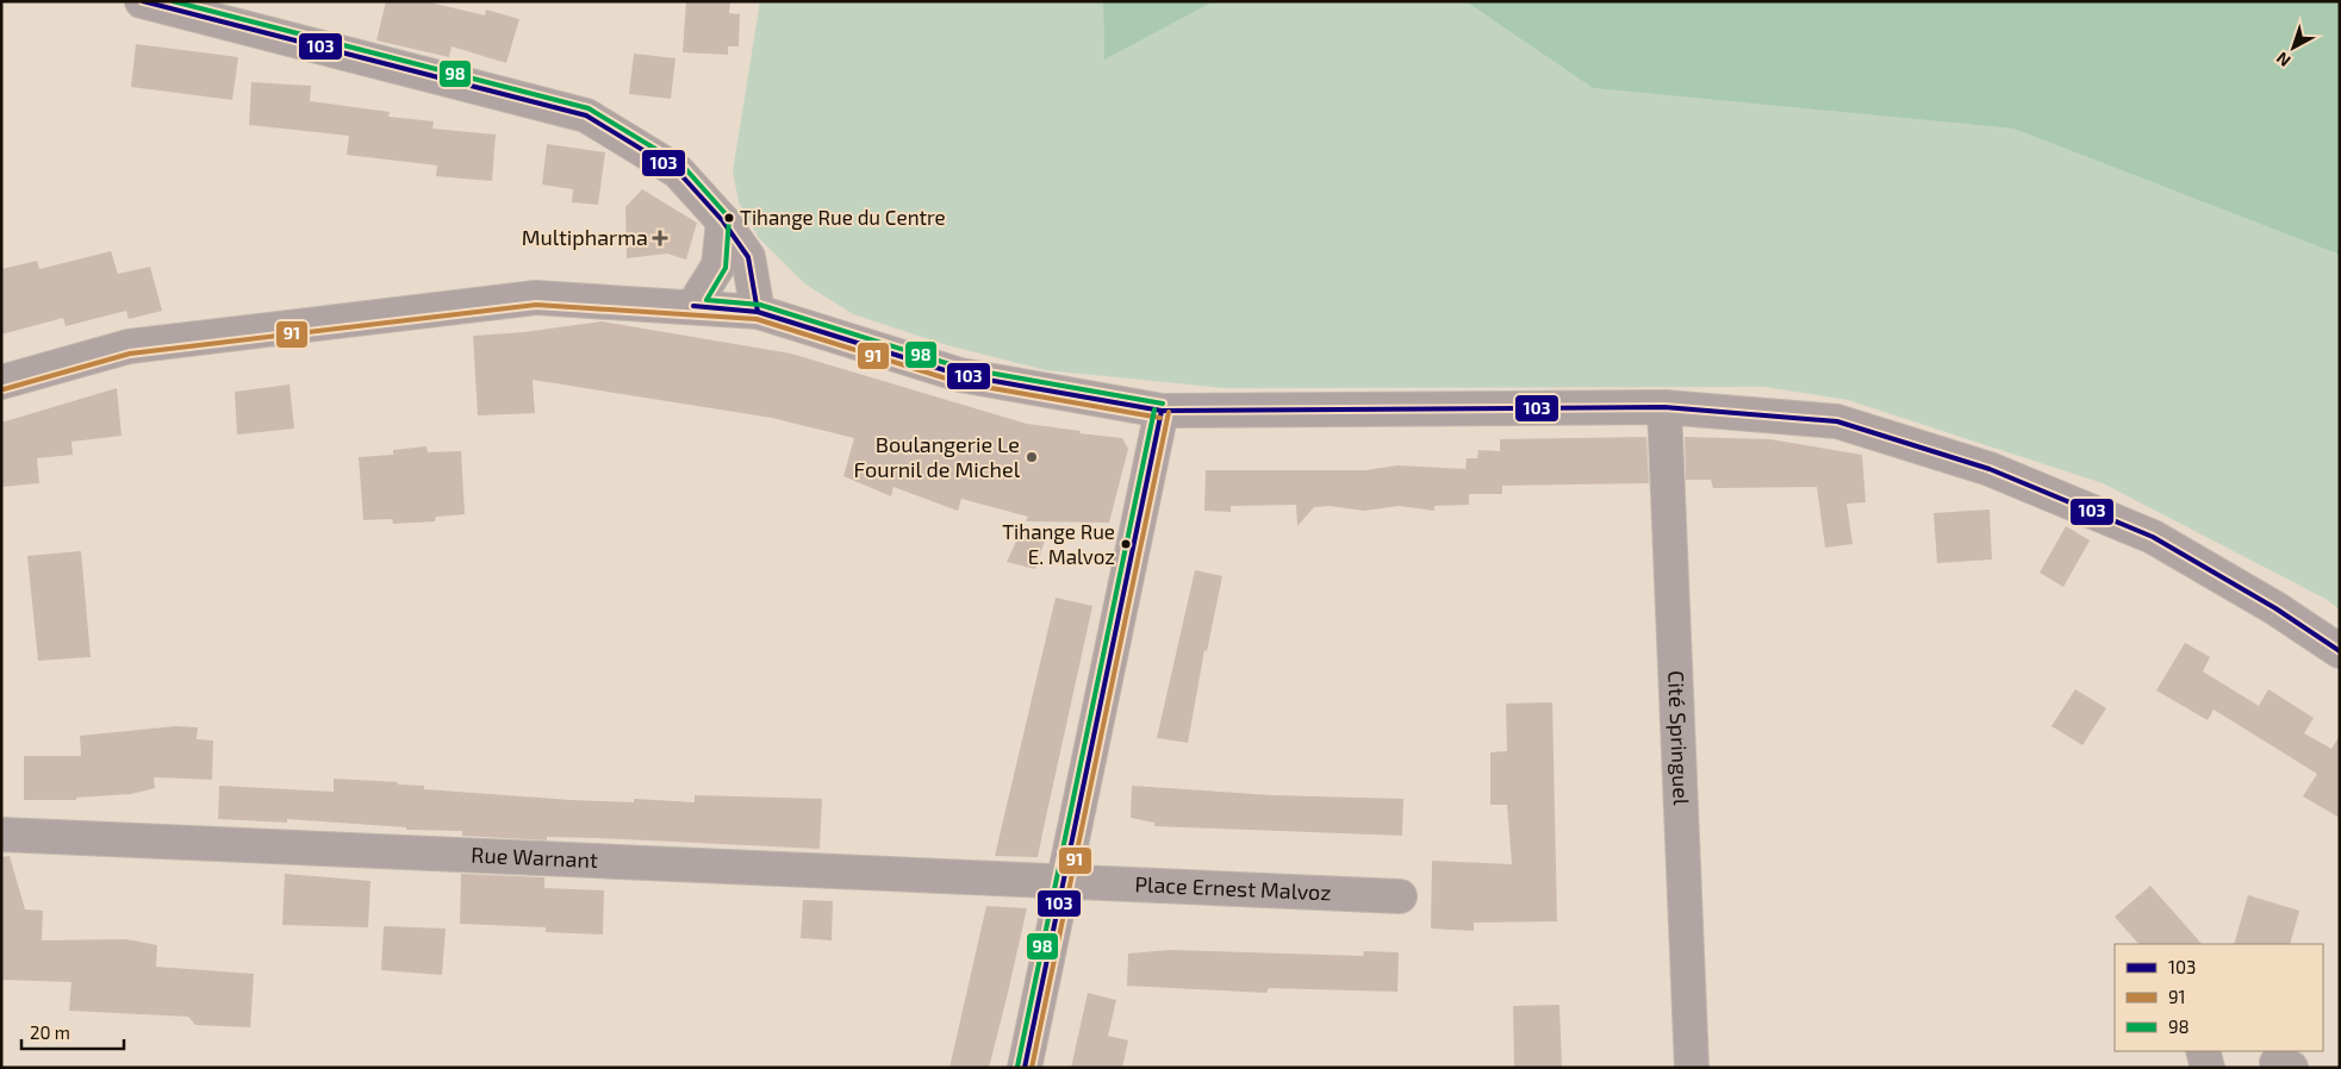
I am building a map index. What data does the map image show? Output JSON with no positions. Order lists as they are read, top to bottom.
{
  "streets": {
    "street": ["Cité Springuel", "Rue Warnant", "Place Ernest Malvoz"]
  },
  "crossings": [
    ["Rue Warnant", "Place Ernest Malvoz"]
  ],
  "places": {
    "other": ["Tihange Rue du Centre", "Boulangerie Le Fournil de Michel", "Tihange Rue E. Malvoz"],
    "health": ["Multipharma"]
  },
  "lines": ["transit line 103", "transit line 98", "transit line 91"],
  "legend": ["103", "91", "98"],
  "scale_bar": "20 m",
  "north": "bottom left"
}
